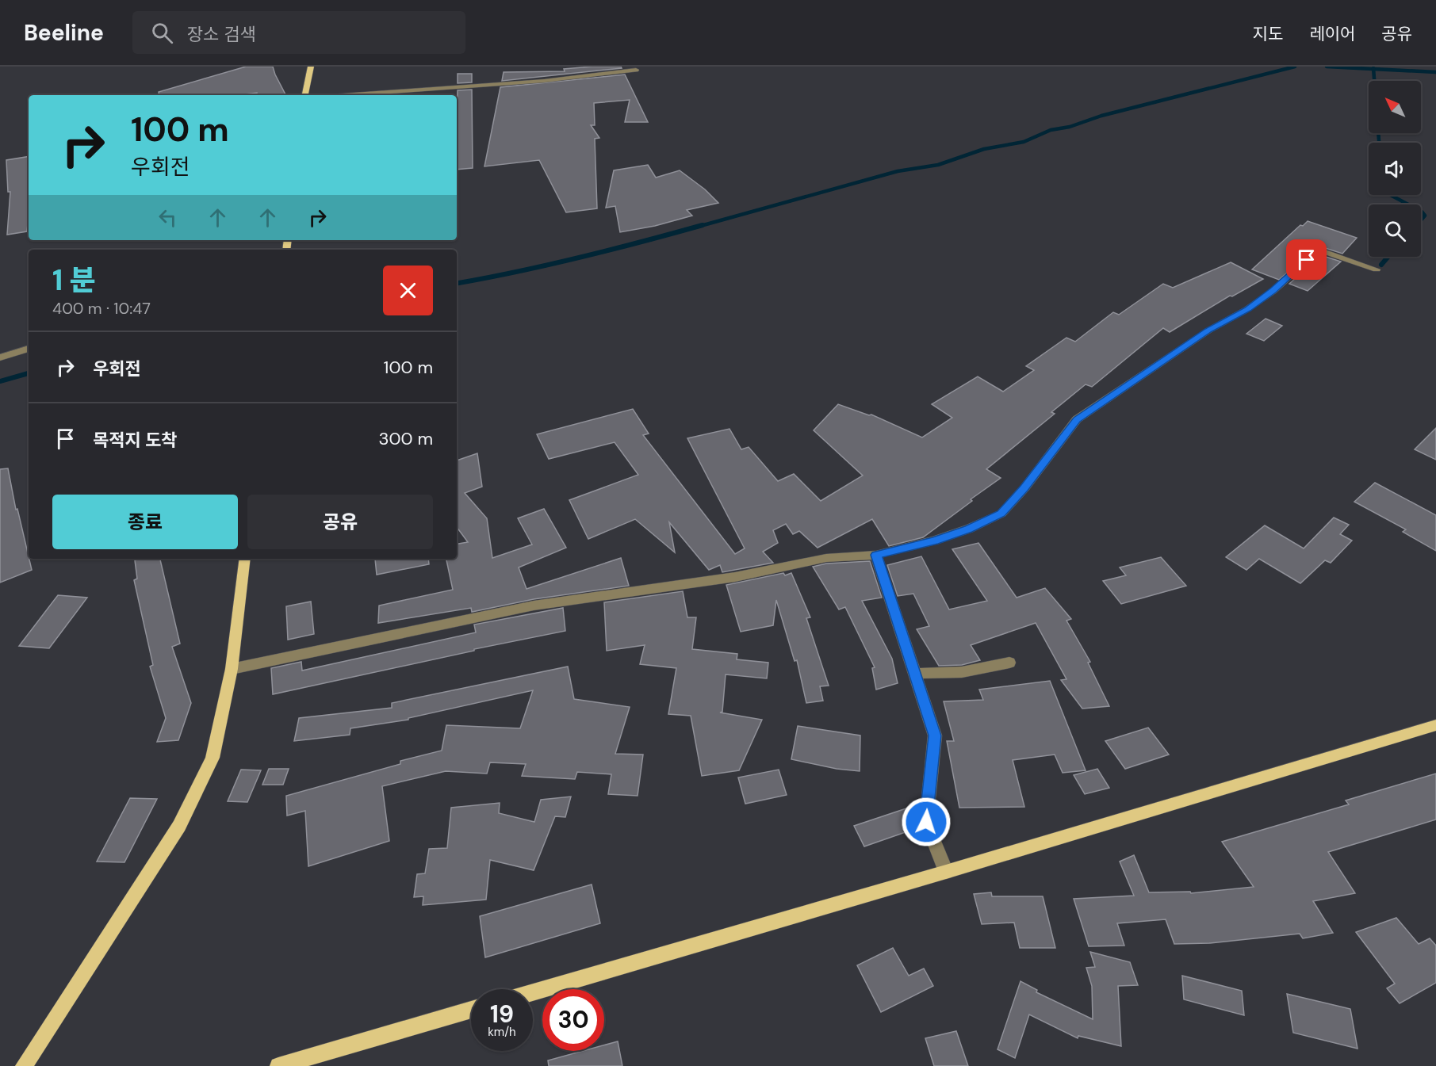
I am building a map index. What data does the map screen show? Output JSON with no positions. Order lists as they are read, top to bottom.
{
  "north": "top left",
  "page": {
    "header": "Beeline",
    "search": "장소 검색",
    "nav": ["지도", "레이어", "공유"],
    "turn": ["100 m", "우회전"],
    "heading": ["1 분", "400 m · 10:47"],
    "list": [
      {
        "name": "우회전",
        "value": "100 m"
      },
      {
        "name": "목적지 도착",
        "value": "300 m"
      }
    ],
    "buttons": ["종료", "공유"],
    "speed": "19 km/h",
    "limit": "30"
  }
}
